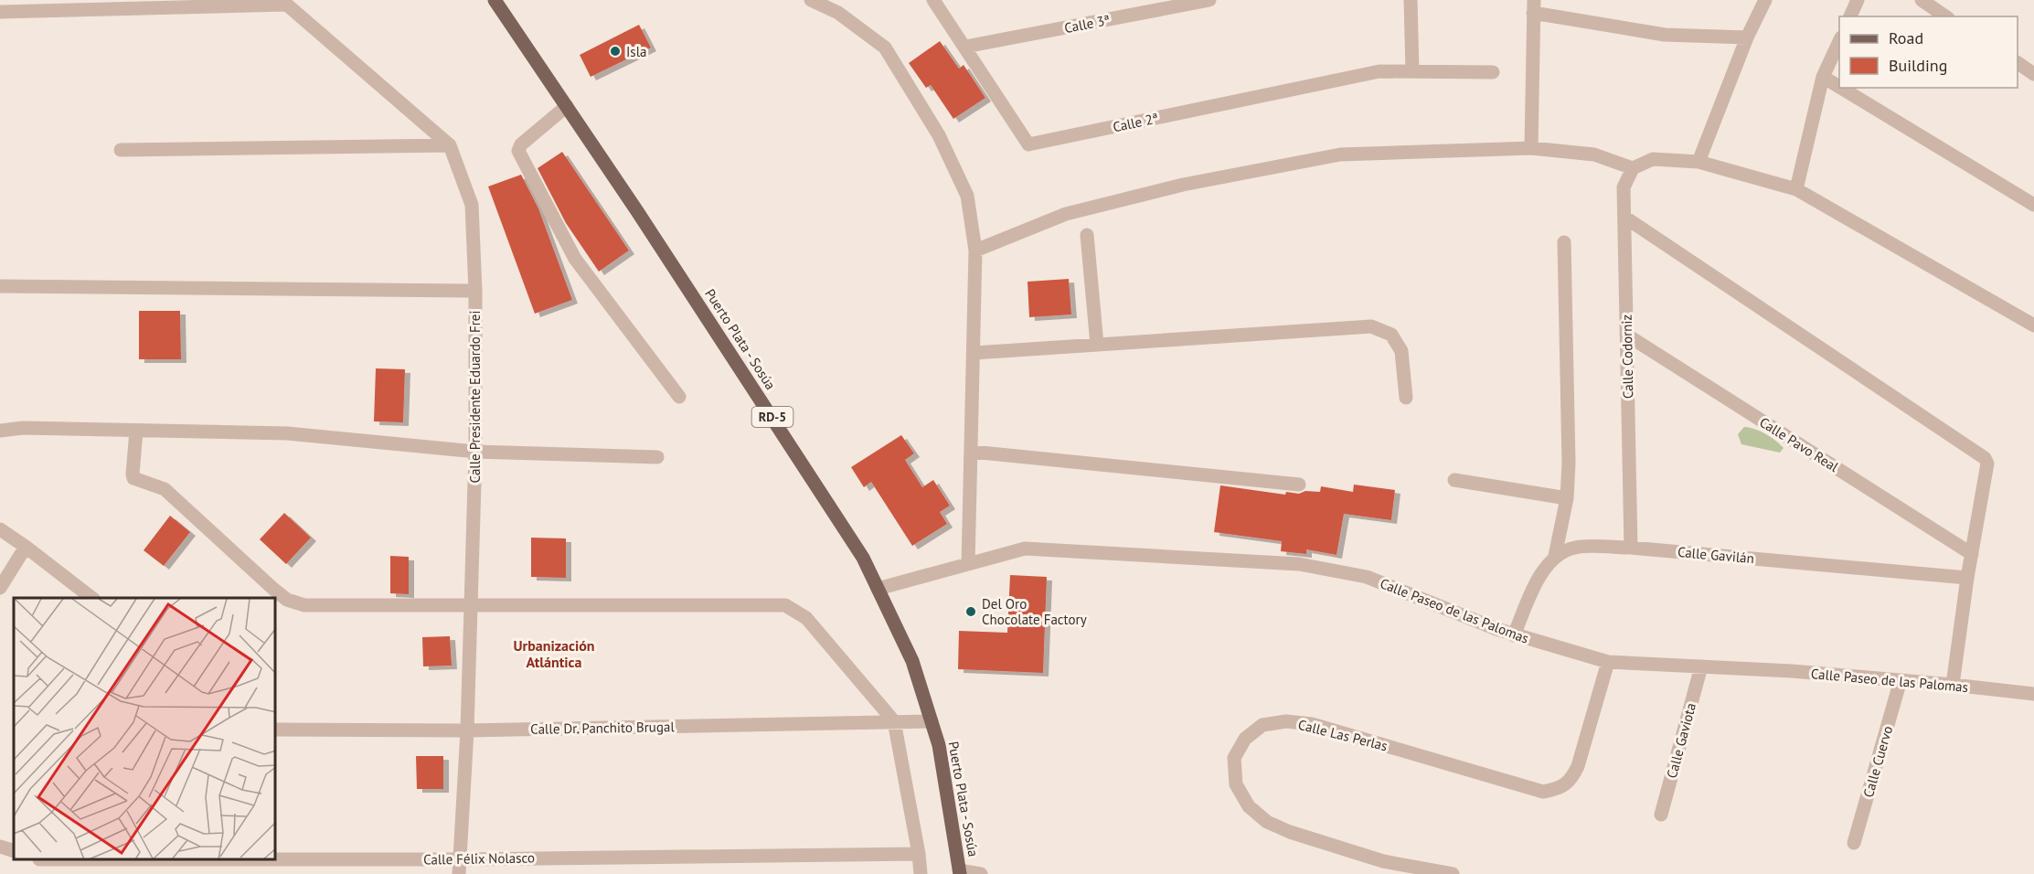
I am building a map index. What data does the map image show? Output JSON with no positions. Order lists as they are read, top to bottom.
{
  "streets": {
    "main road": ["Puerto Plata - Sosúa", "RD-5"],
    "street": [
      "Calle 3ª",
      "Calle 2ª",
      "Calle Codorniz",
      "Calle Presidente Eduardo Frei",
      "Calle Pavo Real",
      "Calle Gavilán",
      "Calle Paseo de las Palomas",
      "Calle Dr. Panchito Brugal",
      "Calle Las Perlas",
      "Calle Gaviota",
      "Calle Cuervo",
      "Calle Félix Nolasco"
    ]
  },
  "crossings": [
    ["Calle 3ª", "Calle 2ª"],
    ["Puerto Plata - Sosúa", "Calle Paseo de las Palomas"],
    ["Puerto Plata - Sosúa", "Calle Dr. Panchito Brugal"],
    ["Calle Codorniz", "Calle Pavo Real"],
    ["Calle Codorniz", "Calle Gavilán"],
    ["Calle Presidente Eduardo Frei", "Calle Dr. Panchito Brugal"],
    ["Calle Presidente Eduardo Frei", "Calle Félix Nolasco"],
    ["Calle Paseo de las Palomas", "Calle Las Perlas"],
    ["Calle Paseo de las Palomas", "Calle Gaviota"],
    ["Calle Paseo de las Palomas", "Calle Cuervo"]
  ],
  "districts": ["Urbanización Atlántica"],
  "places": ["Isla", "Del Oro Chocolate Factory"],
  "legend": ["Road", "Building"]
}
